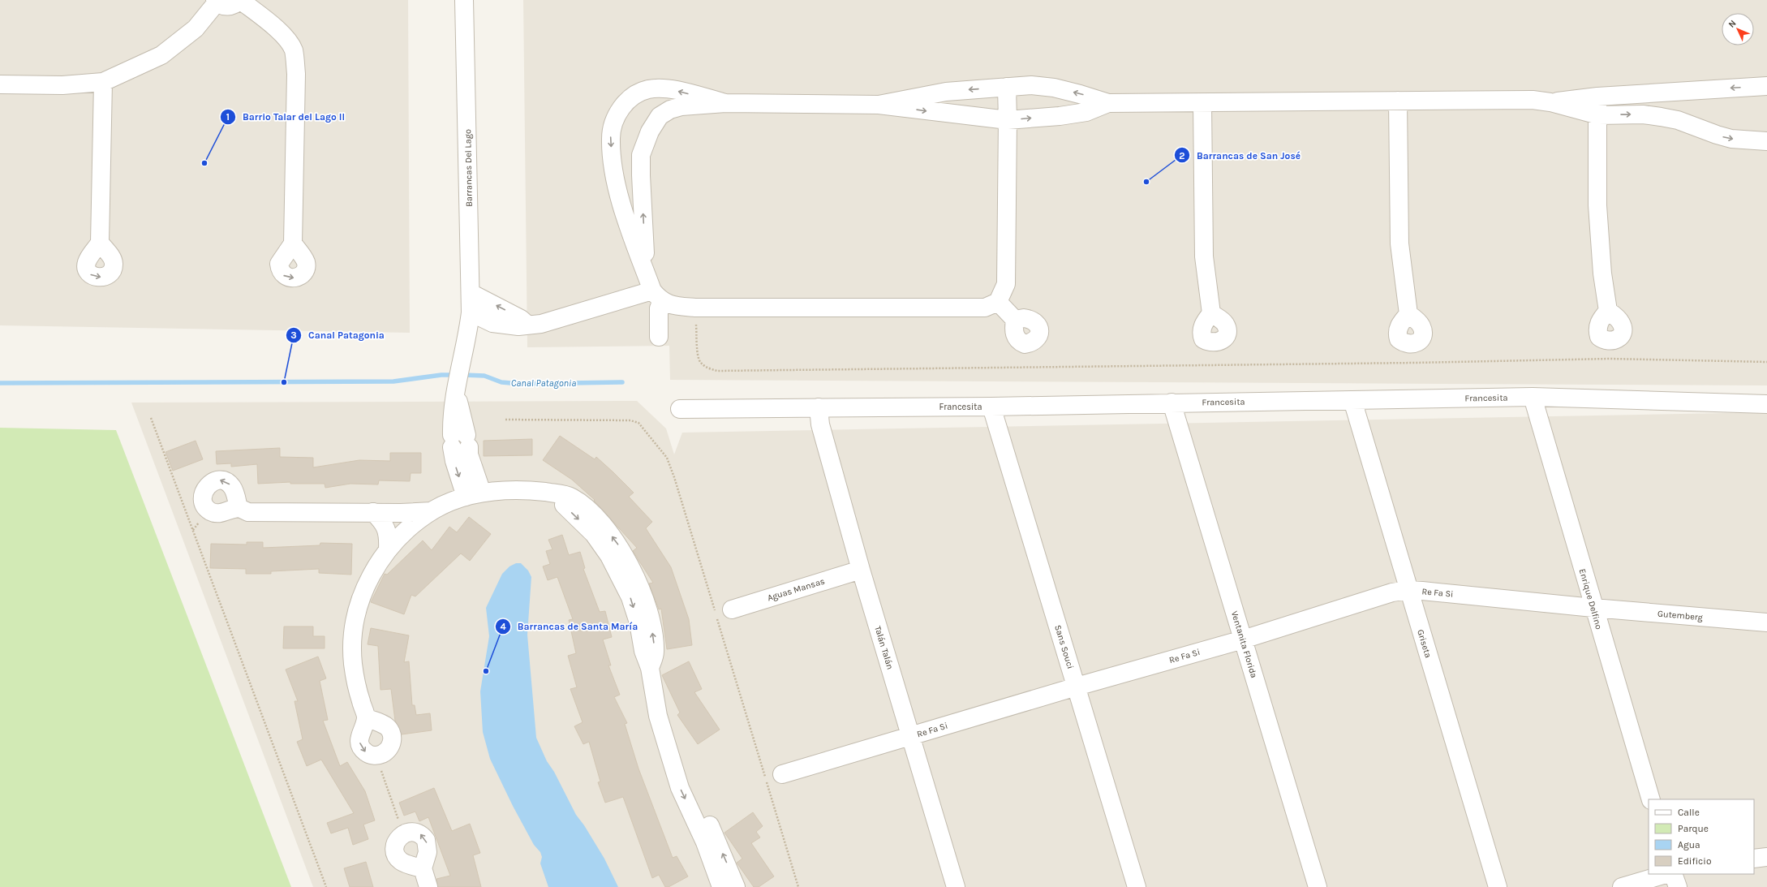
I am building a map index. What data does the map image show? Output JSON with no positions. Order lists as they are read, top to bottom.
{
  "streets": {
    "street": [
      "Barrancas Del Lago",
      "Francesita",
      "Aguas Mansas",
      "Re Fa Si",
      "Enrique Delfino",
      "Gutemberg",
      "Griseta",
      "Ventanita Florida",
      "Sans Souci",
      "Talán Talán"
    ]
  },
  "crossings": [
    ["Francesita", "Enrique Delfino"],
    ["Francesita", "Griseta"],
    ["Francesita", "Ventanita Florida"],
    ["Francesita", "Sans Souci"],
    ["Francesita", "Talán Talán"],
    ["Aguas Mansas", "Talán Talán"],
    ["Re Fa Si", "Enrique Delfino"],
    ["Re Fa Si", "Gutemberg"],
    ["Re Fa Si", "Griseta"],
    ["Re Fa Si", "Ventanita Florida"],
    ["Re Fa Si", "Sans Souci"],
    ["Re Fa Si", "Talán Talán"],
    ["Enrique Delfino", "Gutemberg"]
  ],
  "water": ["Canal Patagonia"],
  "places": [
    "Barrio Talar del Lago II",
    "Barrancas de San José",
    "Canal Patagonia",
    "Barrancas de Santa María"
  ],
  "legend": [
    "Calle",
    "Parque",
    "Agua",
    "Edificio"
  ],
  "north": "top left"
}
